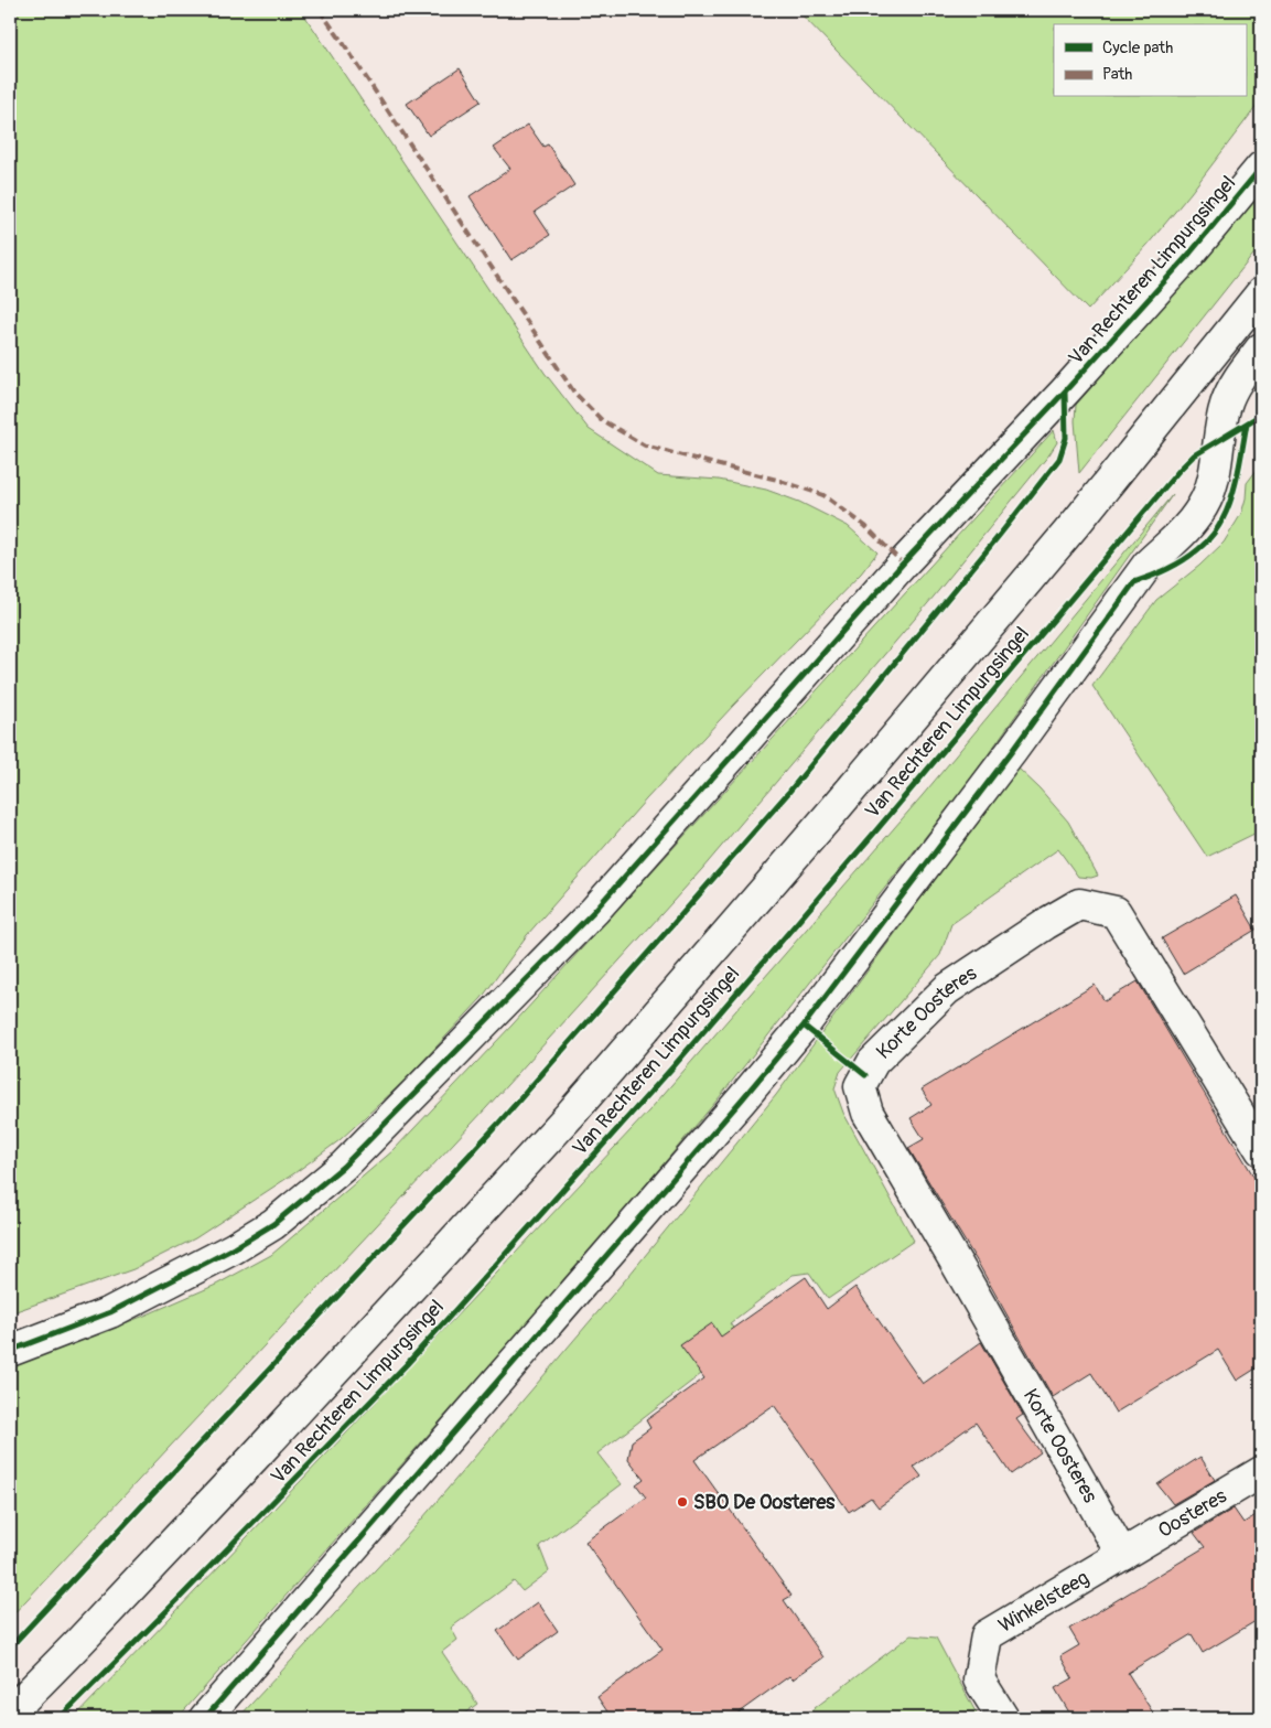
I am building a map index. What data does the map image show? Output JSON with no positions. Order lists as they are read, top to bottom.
{
  "streets": {
    "main road": [
      "Van Rechteren Limpurgsingel",
      "Korte Oosteres",
      "Oosteres",
      "Winkelsteeg"
    ]
  },
  "crossings": [
    ["Korte Oosteres", "Oosteres"],
    ["Korte Oosteres", "Winkelsteeg"],
    ["Oosteres", "Winkelsteeg"]
  ],
  "places": ["SBO De Oosteres"],
  "legend": ["Cycle path", "Path"]
}
